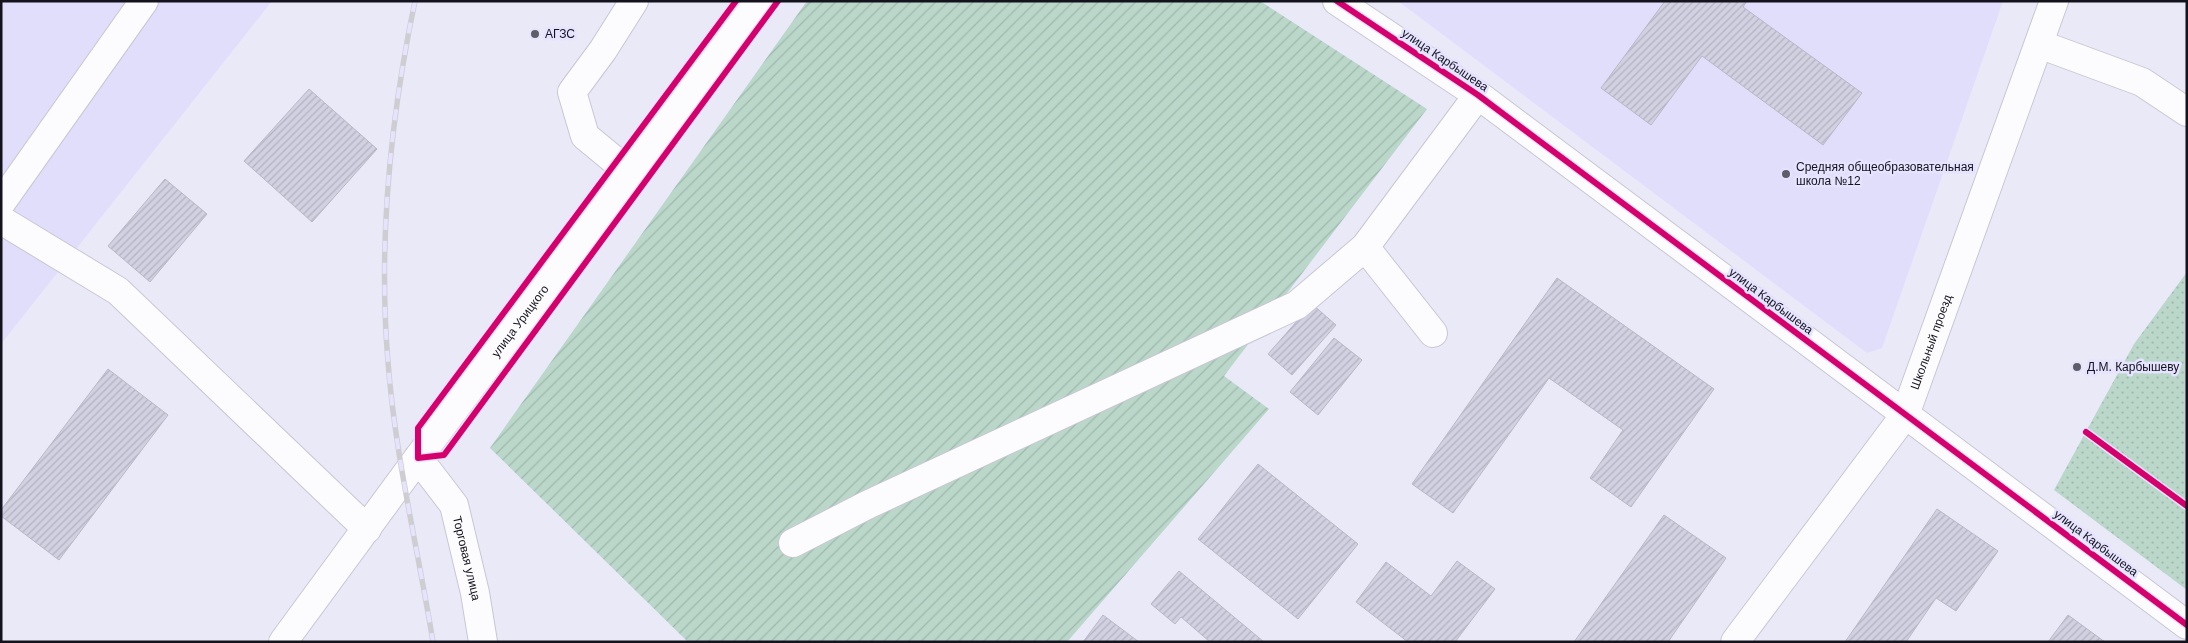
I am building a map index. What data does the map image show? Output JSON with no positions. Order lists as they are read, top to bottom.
{
  "streets": {
    "street": [
      "улица Карбышева",
      "улица Урицкого",
      "Школьный проезд",
      "Торговая улица"
    ]
  },
  "crossings": [
    ["улица Карбышева", "Школьный проезд"],
    ["улица Урицкого", "Торговая улица"]
  ],
  "places": ["АГЗС", "Средняя общеобразовательная школа №12", "Д.М. Карбышеву"]
}
